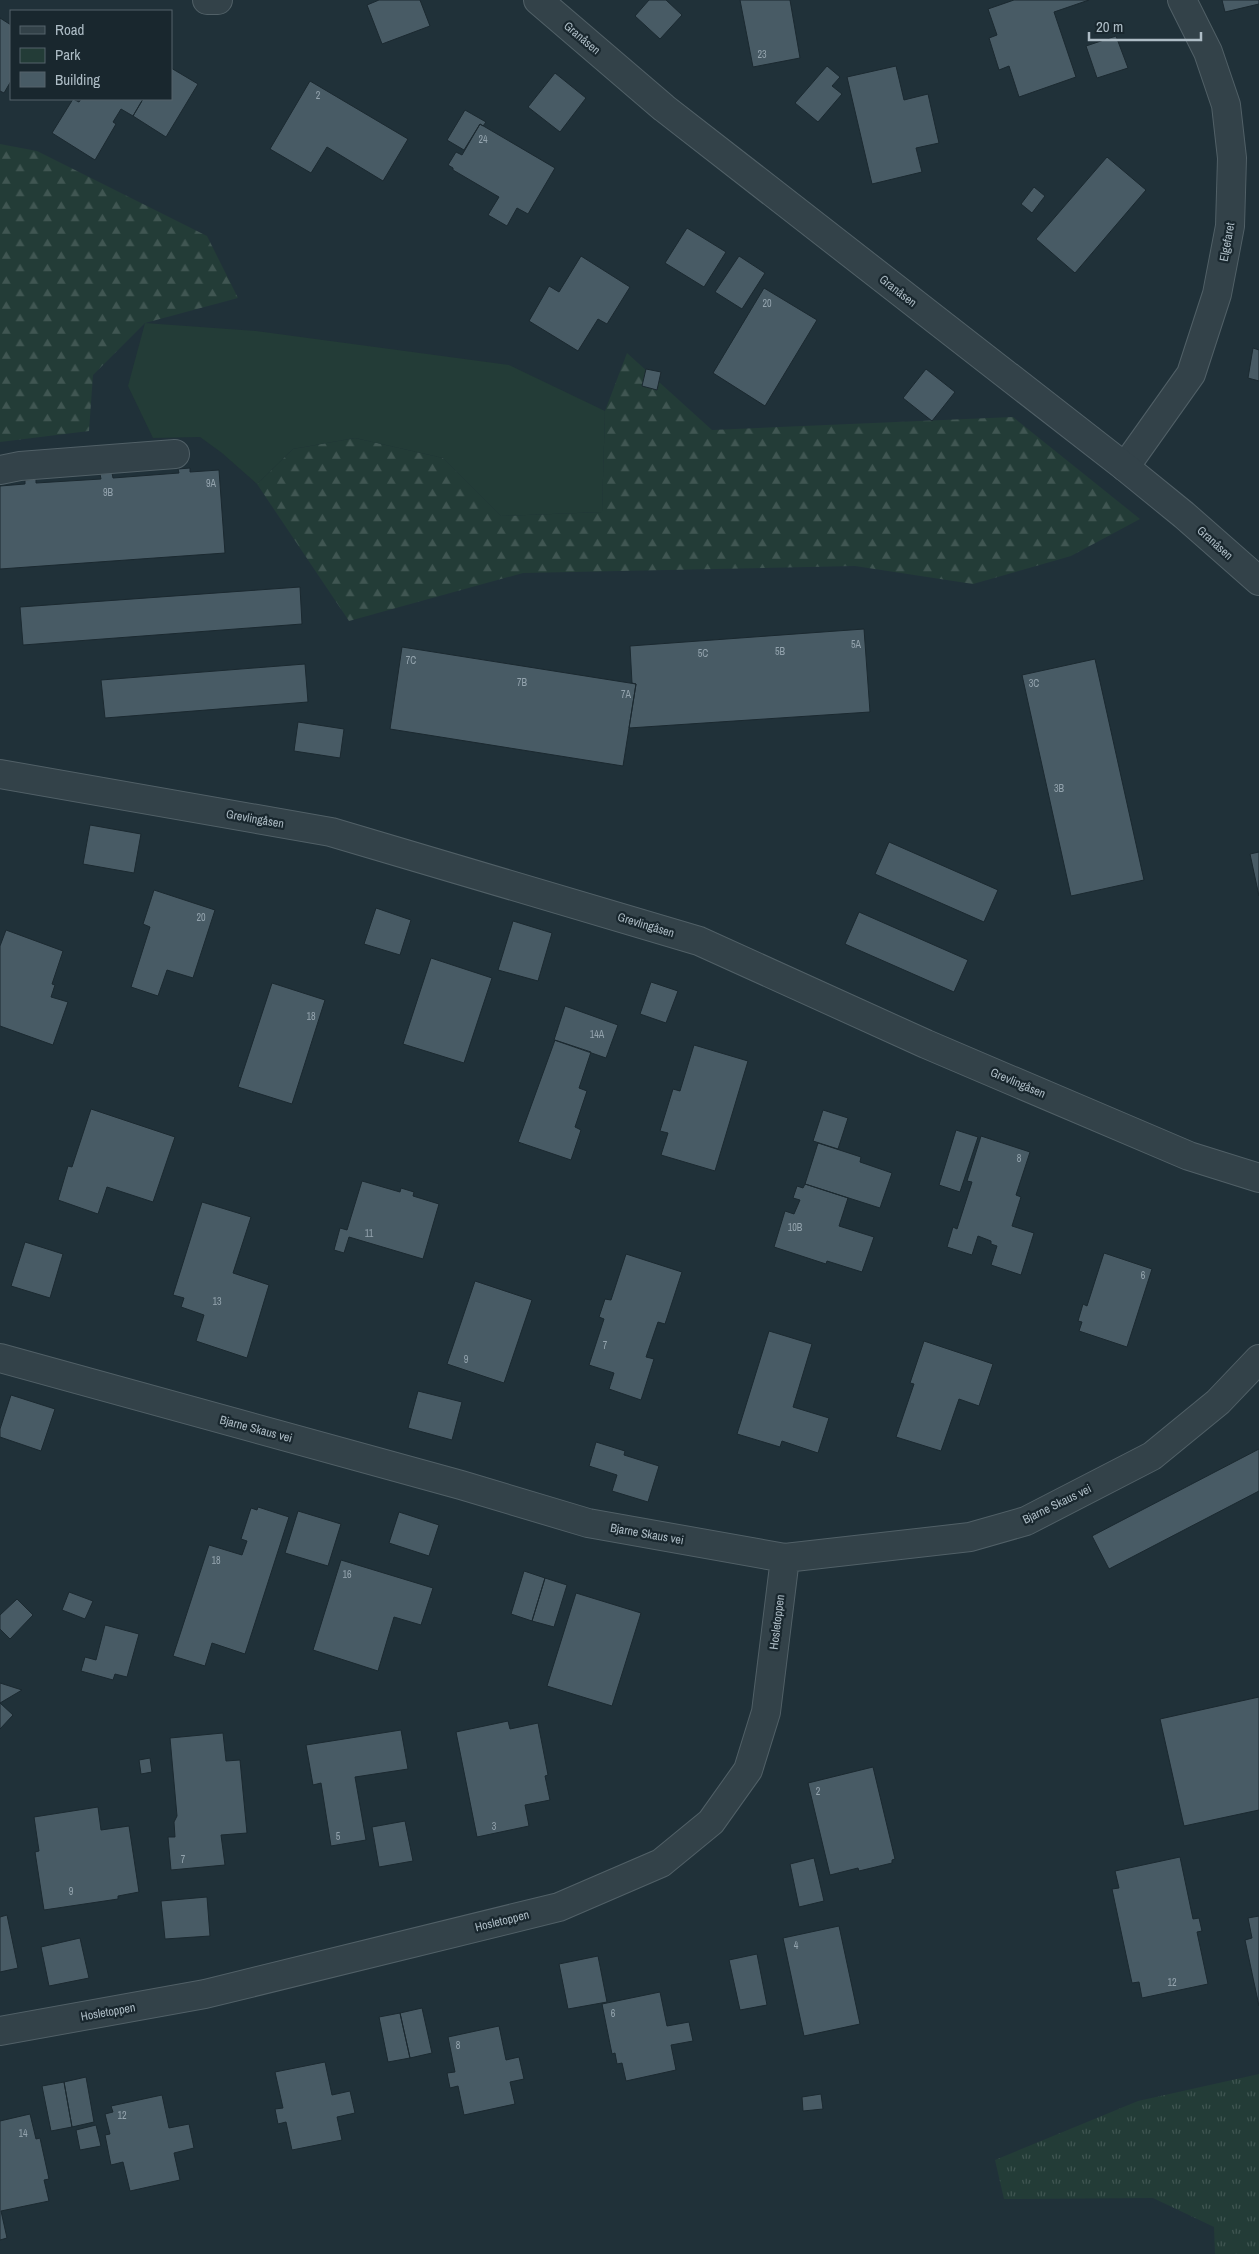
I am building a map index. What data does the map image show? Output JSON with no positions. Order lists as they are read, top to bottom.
{
  "streets": {
    "street": [
      "Granåsen",
      "Elgefaret",
      "Grevlingåsen",
      "Bjarne Skaus vei",
      "Hosletoppen"
    ]
  },
  "crossings": [
    ["Granåsen", "Elgefaret"],
    ["Bjarne Skaus vei", "Hosletoppen"]
  ],
  "house_numbers": [
    "23",
    "2",
    "24",
    "20",
    "9A",
    "9B",
    "5A",
    "5B",
    "5C",
    "7C",
    "7B",
    "3C",
    "7A",
    "3B",
    "20",
    "18",
    "14A",
    "8",
    "10B",
    "11",
    "6",
    "13",
    "7",
    "9",
    "18",
    "16",
    "2",
    "3",
    "5",
    "7",
    "9",
    "4",
    "12",
    "6",
    "8",
    "12",
    "14"
  ],
  "legend": ["Road", "Park", "Building"],
  "scale_bar": "20 m"
}
